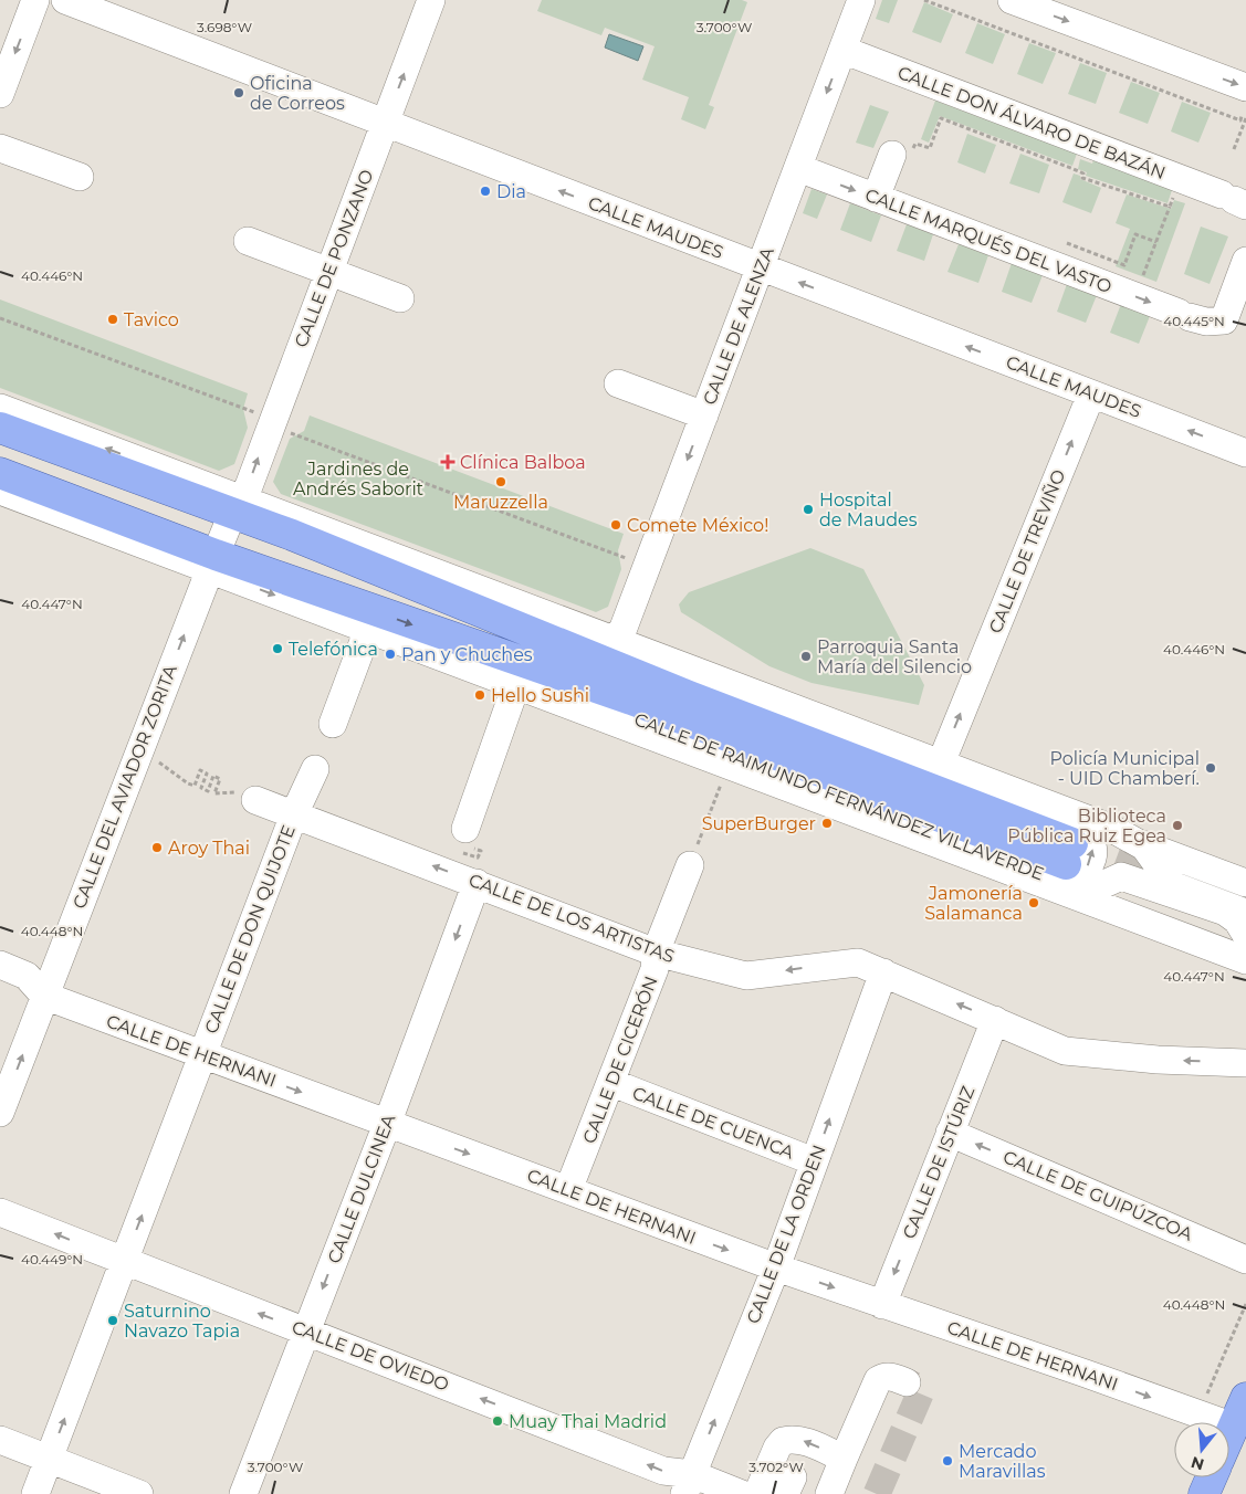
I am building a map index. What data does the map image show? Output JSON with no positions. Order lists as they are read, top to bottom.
{
  "streets": {
    "main road": ["CALLE DE RAIMUNDO FERNÁNDEZ VILLAVERDE"],
    "street": [
      "CALLE DON ÁLVARO DE BAZÁN",
      "CALLE MAUDES",
      "CALLE MARQUÉS DEL VASTO",
      "CALLE DE PONZANO",
      "CALLE DE ALENZA",
      "CALLE DE TREVIÑO",
      "CALLE DEL AVIADOR ZORITA",
      "CALLE DE LOS ARTISTAS",
      "CALLE DE DON QUIJOTE",
      "CALLE DE HERNANI",
      "CALLE DE CICERÓN",
      "CALLE DE CUENCA",
      "CALLE DE ISTÚRIZ",
      "CALLE DULCINEA",
      "CALLE DE GUIPÚZCOA",
      "CALLE DE LA ORDEN",
      "CALLE DE OVIEDO"
    ]
  },
  "crossings": [
    ["CALLE DON ÁLVARO DE BAZÁN", "CALLE DE ALENZA"],
    ["CALLE MAUDES", "CALLE DE PONZANO"],
    ["CALLE MAUDES", "CALLE DE ALENZA"],
    ["CALLE MAUDES", "CALLE DE TREVIÑO"],
    ["CALLE MARQUÉS DEL VASTO", "CALLE DE ALENZA"],
    ["CALLE DE PONZANO", "CALLE DE RAIMUNDO FERNÁNDEZ VILLAVERDE"],
    ["CALLE DE ALENZA", "CALLE DE RAIMUNDO FERNÁNDEZ VILLAVERDE"],
    ["CALLE DE TREVIÑO", "CALLE DE RAIMUNDO FERNÁNDEZ VILLAVERDE"],
    ["CALLE DEL AVIADOR ZORITA", "CALLE DE RAIMUNDO FERNÁNDEZ VILLAVERDE"],
    ["CALLE DEL AVIADOR ZORITA", "CALLE DE HERNANI"],
    ["CALLE DE LOS ARTISTAS", "CALLE DE DON QUIJOTE"],
    ["CALLE DE LOS ARTISTAS", "CALLE DE CICERÓN"],
    ["CALLE DE LOS ARTISTAS", "CALLE DE ISTÚRIZ"],
    ["CALLE DE LOS ARTISTAS", "CALLE DULCINEA"],
    ["CALLE DE LOS ARTISTAS", "CALLE DE LA ORDEN"],
    ["CALLE DE DON QUIJOTE", "CALLE DE HERNANI"],
    ["CALLE DE DON QUIJOTE", "CALLE DE OVIEDO"],
    ["CALLE DE HERNANI", "CALLE DE CICERÓN"],
    ["CALLE DE HERNANI", "CALLE DE ISTÚRIZ"],
    ["CALLE DE HERNANI", "CALLE DULCINEA"],
    ["CALLE DE HERNANI", "CALLE DE LA ORDEN"],
    ["CALLE DE CICERÓN", "CALLE DE CUENCA"],
    ["CALLE DE CUENCA", "CALLE DE LA ORDEN"],
    ["CALLE DE ISTÚRIZ", "CALLE DE GUIPÚZCOA"],
    ["CALLE DULCINEA", "CALLE DE OVIEDO"],
    ["CALLE DE LA ORDEN", "CALLE DE OVIEDO"]
  ],
  "one_way": [
    "CALLE MAUDES",
    "CALLE DE PONZANO",
    "CALLE DE ALENZA",
    "CALLE DE TREVIÑO",
    "CALLE DE DON QUIJOTE",
    "CALLE DE HERNANI",
    "CALLE DE ISTÚRIZ",
    "CALLE DULCINEA",
    "CALLE DE GUIPÚZCOA",
    "CALLE DE LA ORDEN",
    "CALLE DE OVIEDO"
  ],
  "parks": ["Jardines de Andrés Saborit"],
  "places": {
    "other": [
      "Oficina de Correos",
      "Dia",
      "Tavico",
      "Maruzzella",
      "Hospital de Maudes",
      "Comete México!",
      "Telefónica",
      "Pan y Chuches",
      "Parroquia Santa María del Silencio",
      "Hello Sushi",
      "Policía Municipal - UID Chamberí.",
      "SuperBurger",
      "Biblioteca Pública Ruiz Egea",
      "Aroy Thai",
      "Jamonería Salamanca",
      "Saturnino Navazo Tapia",
      "Muay Thai Madrid",
      "Mercado Maravillas"
    ],
    "health": ["Clínica Balboa"]
  },
  "north": "bottom",
  "coordinates": [
    "3.698°W",
    "3.700°W",
    "40.446°N",
    "40.445°N",
    "40.447°N",
    "40.448°N",
    "40.449°N",
    "3.702°W"
  ]
}
